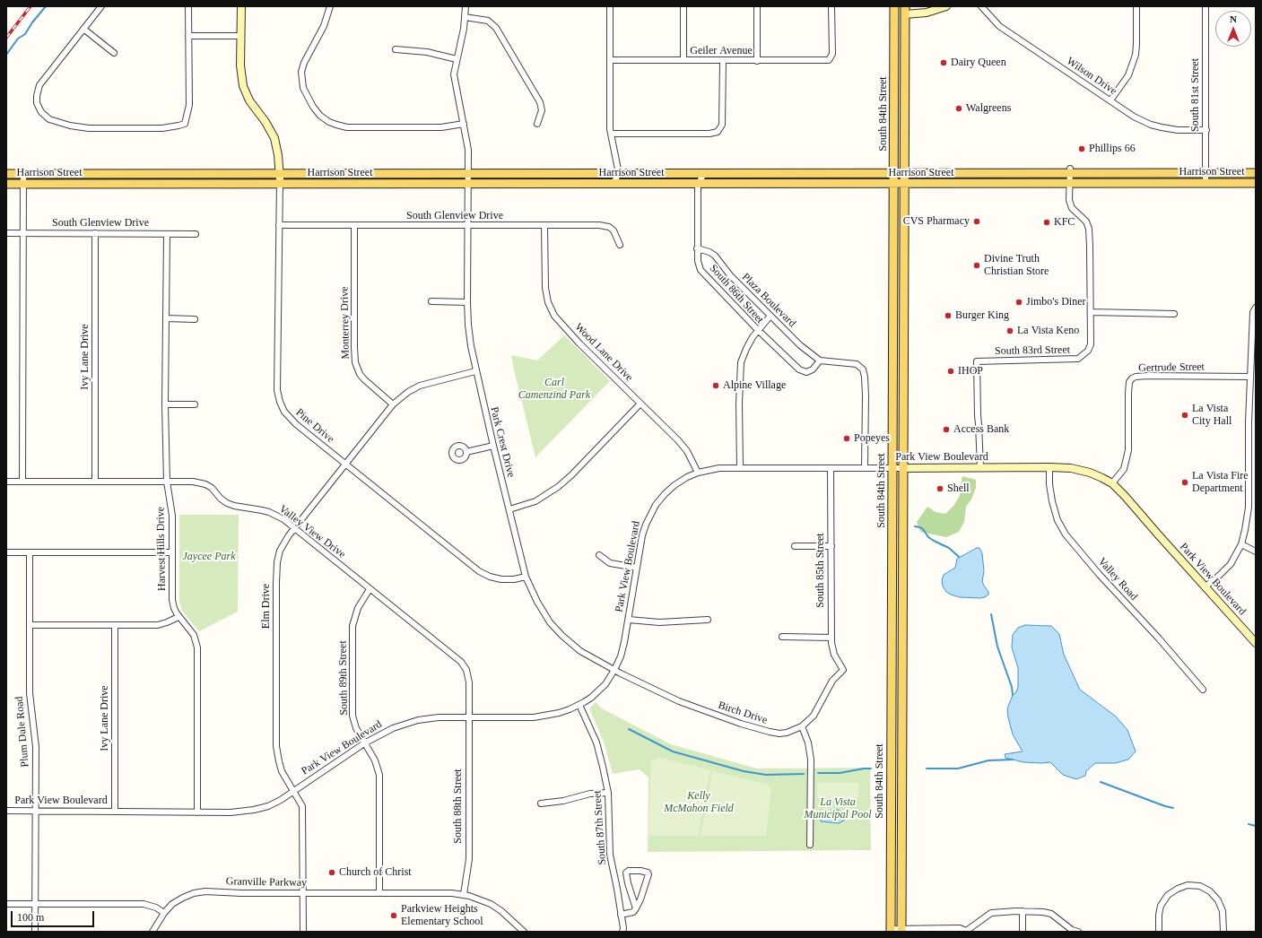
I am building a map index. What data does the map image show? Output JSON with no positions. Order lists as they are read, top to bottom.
{
  "streets": {
    "main road": ["South 84th Street", "Harrison Street"],
    "street": [
      "Geiler Avenue",
      "Wilson Drive",
      "South 81st Street",
      "South Glenview Drive",
      "South 86th Street",
      "Plaza Boulevard",
      "Monterrey Drive",
      "South 83rd Street",
      "Wood Lane Drive",
      "Ivy Lane Drive",
      "Gertrude Street",
      "Pine Drive",
      "Park Crest Drive",
      "Park View Boulevard",
      "Valley View Drive",
      "Harvest Hills Drive",
      "South 85th Street",
      "Valley Road",
      "Elm Drive",
      "South 89th Street",
      "Birch Drive",
      "Plum Dale Road",
      "South 88th Street",
      "South 87th Street",
      "Granville Parkway"
    ]
  },
  "crossings": [
    ["Wilson Drive", "South 81st Street"],
    ["South 81st Street", "Harrison Street"],
    ["South 84th Street", "Harrison Street"],
    ["South 84th Street", "Park View Boulevard"],
    ["Harrison Street", "South 86th Street"],
    ["Harrison Street", "South 83rd Street"],
    ["Harrison Street", "Pine Drive"],
    ["Harrison Street", "Park Crest Drive"],
    ["South Glenview Drive", "Monterrey Drive"],
    ["South Glenview Drive", "Wood Lane Drive"],
    ["South Glenview Drive", "Ivy Lane Drive"],
    ["South Glenview Drive", "Pine Drive"],
    ["South Glenview Drive", "Park Crest Drive"],
    ["South Glenview Drive", "Harvest Hills Drive"],
    ["South 86th Street", "Plaza Boulevard"],
    ["South 86th Street", "Park View Boulevard"],
    ["Monterrey Drive", "Elm Drive"],
    ["South 83rd Street", "Park View Boulevard"],
    ["Wood Lane Drive", "Park View Boulevard"],
    ["Ivy Lane Drive", "Park View Boulevard"],
    ["Ivy Lane Drive", "Valley View Drive"],
    ["Gertrude Street", "Park View Boulevard"],
    ["Pine Drive", "Park Crest Drive"],
    ["Pine Drive", "Elm Drive"],
    ["Park Crest Drive", "Park View Boulevard"],
    ["Park Crest Drive", "Elm Drive"],
    ["Park Crest Drive", "Birch Drive"],
    ["Park View Boulevard", "Valley View Drive"],
    ["Park View Boulevard", "Harvest Hills Drive"],
    ["Park View Boulevard", "South 85th Street"],
    ["Park View Boulevard", "Valley Road"],
    ["Park View Boulevard", "Elm Drive"],
    ["Park View Boulevard", "South 89th Street"],
    ["Park View Boulevard", "Birch Drive"],
    ["Park View Boulevard", "Plum Dale Road"],
    ["Park View Boulevard", "South 88th Street"],
    ["Park View Boulevard", "South 87th Street"],
    ["Valley View Drive", "Harvest Hills Drive"],
    ["Valley View Drive", "Elm Drive"],
    ["Valley View Drive", "South 89th Street"],
    ["Valley View Drive", "South 88th Street"],
    ["South 85th Street", "Birch Drive"],
    ["Elm Drive", "Granville Parkway"],
    ["South 89th Street", "Granville Parkway"],
    ["South 88th Street", "Granville Parkway"]
  ],
  "parks": [
    "Carl Camenzind Park",
    "Jaycee Park",
    "Kelly McMahon Field",
    "La Vista Municipal Pool"
  ],
  "places": [
    "Dairy Queen",
    "Walgreens",
    "Phillips 66",
    "CVS Pharmacy",
    "KFC",
    "Divine Truth Christian Store",
    "Jimbo's Diner",
    "Burger King",
    "La Vista Keno",
    "IHOP",
    "Alpine Village",
    "La Vista City Hall",
    "Access Bank",
    "Popeyes",
    "La Vista Fire Department",
    "Shell",
    "Church of Christ",
    "Parkview Heights Elementary School"
  ],
  "scale_bar": "100 m",
  "north": "top"
}
